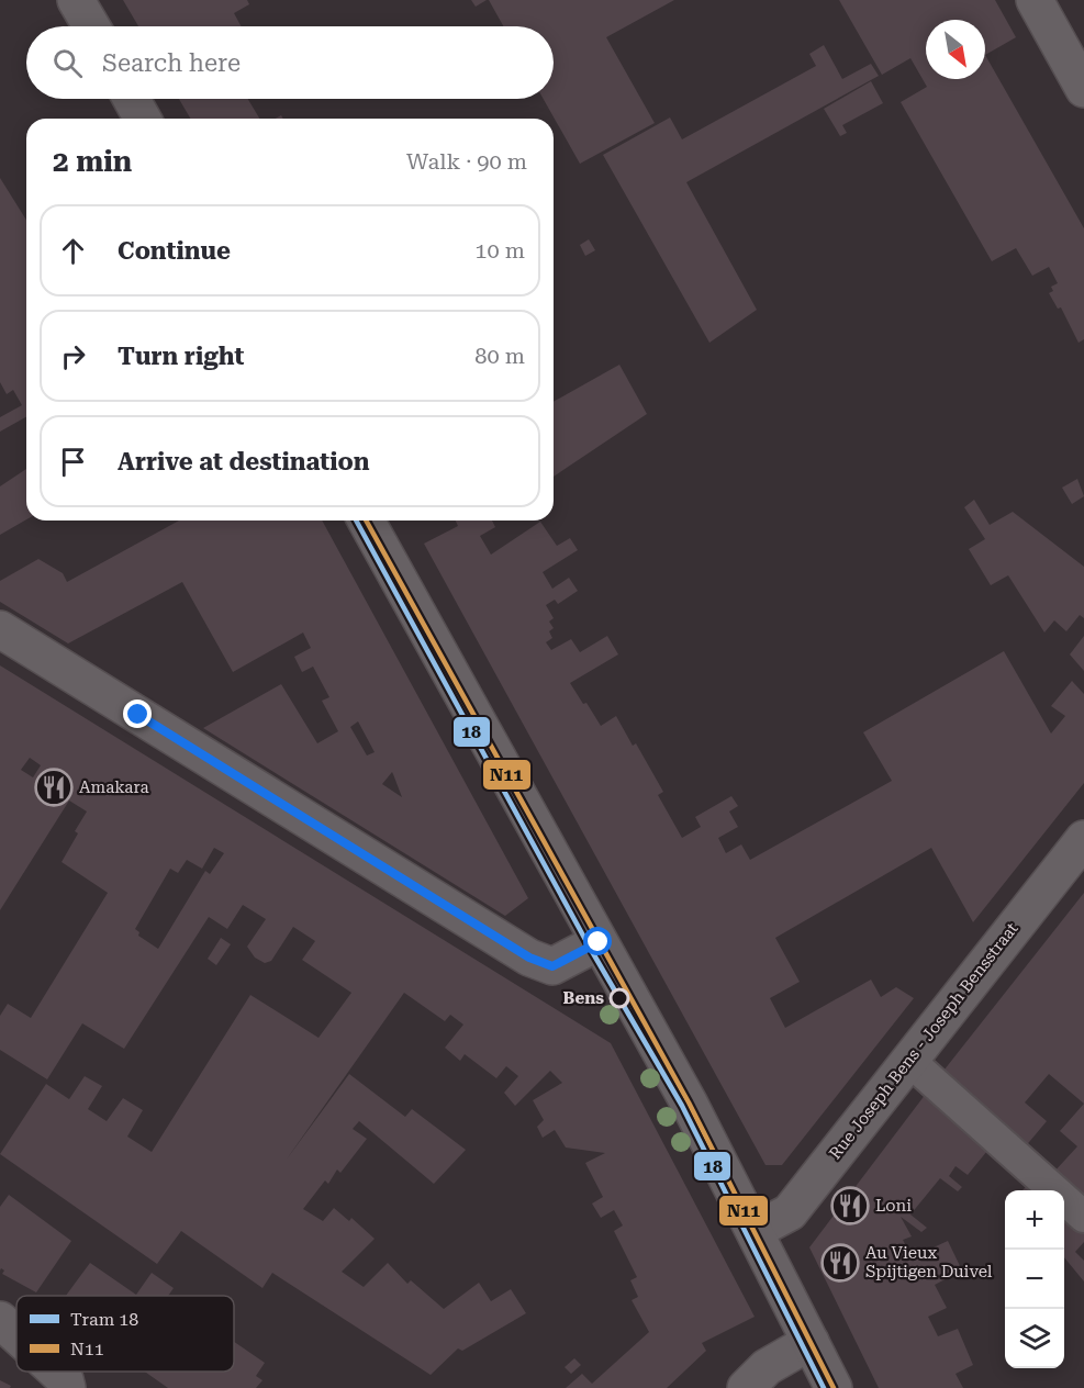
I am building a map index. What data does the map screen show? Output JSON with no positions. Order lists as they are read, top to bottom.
{
  "streets": {
    "street": ["Rue Joseph Bens - Joseph Bensstraat"]
  },
  "places": {
    "restaurant": ["Amakara", "Loni", "Au Vieux Spijtigen Duivel"],
    "other": ["Bens"]
  },
  "lines": ["tram line 18", "transit line N11"],
  "legend": ["Tram 18", "N11"],
  "north": "bottom right",
  "page": {
    "search": "Search here",
    "heading": ["2 min", "Walk · 90 m"],
    "list": [
      ["Continue", "10 m"],
      ["Turn right", "80 m"],
      "Arrive at destination"
    ],
    "map_buttons": ["+", "−"]
  }
}
